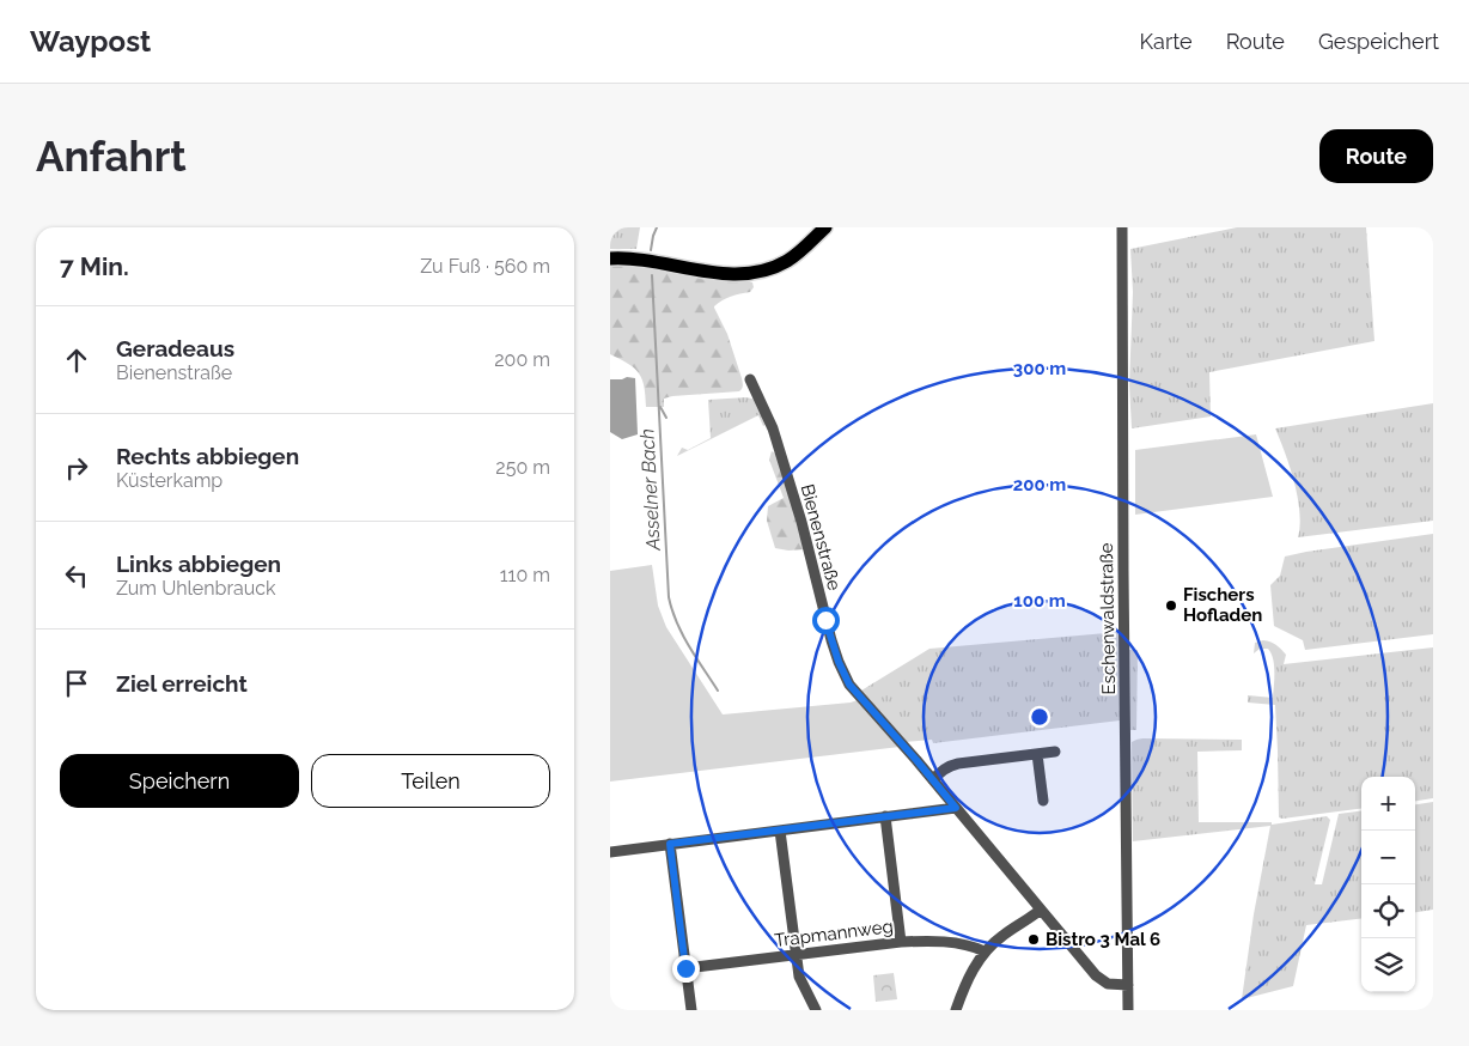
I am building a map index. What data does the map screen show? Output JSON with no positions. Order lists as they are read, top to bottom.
{
  "streets": {
    "street": ["Bienenstraße", "Eschenwaldstraße", "Trapmannweg"]
  },
  "crossings": [
    ["Bienenstraße", "Eschenwaldstraße"]
  ],
  "water": ["Asselner Bach"],
  "places": ["Fischers Hofladen", "Bistro 3 Mal 6"],
  "page": {
    "header": "Waypost",
    "nav": ["Karte", "Route", "Gespeichert"],
    "buttons": [
      "Route",
      ["Speichern", "Teilen"]
    ],
    "title": "Anfahrt",
    "heading": ["7 Min.", "Zu Fuß · 560 m"],
    "list": [
      ["Geradeaus", "Bienenstraße", "200 m"],
      ["Rechts abbiegen", "Küsterkamp", "250 m"],
      ["Links abbiegen", "Zum Uhlenbrauck", "110 m"],
      "Ziel erreicht"
    ],
    "map_buttons": ["+", "−"]
  },
  "rings": ["300 m", "200 m", "100 m"]
}
